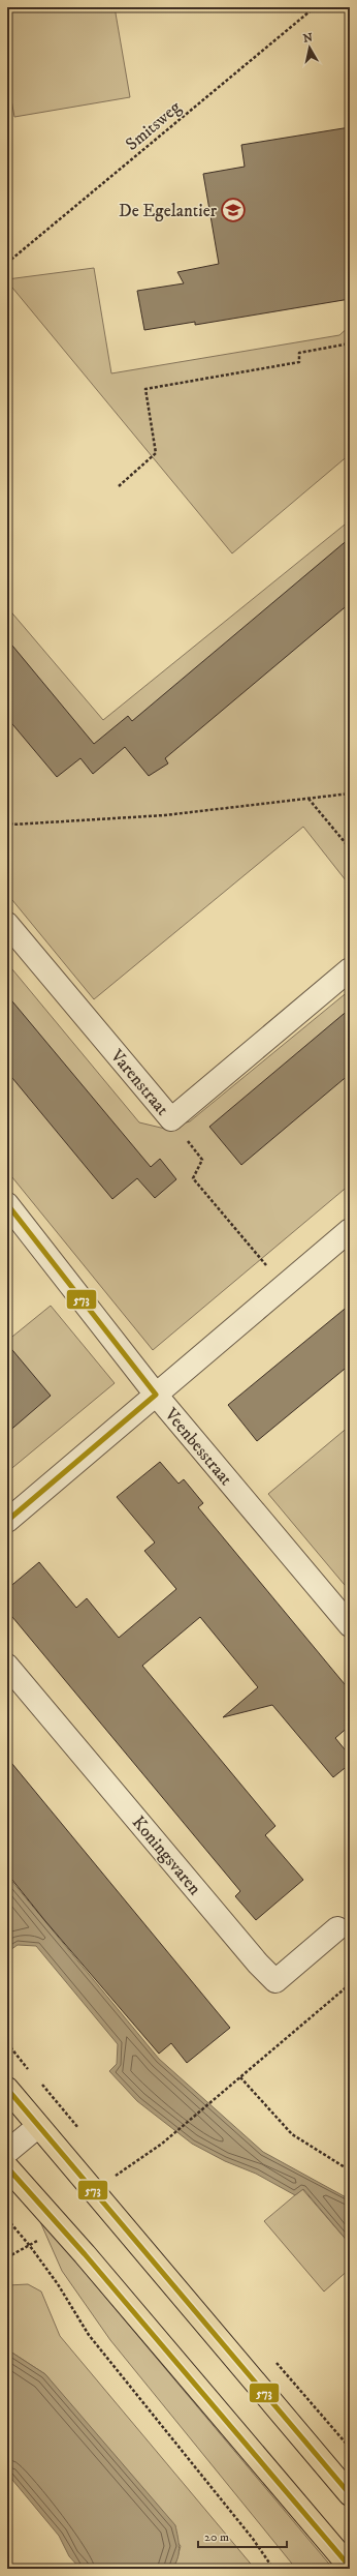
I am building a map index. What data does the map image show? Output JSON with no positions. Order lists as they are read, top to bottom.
{
  "streets": {
    "street": ["Varenstraat", "Veenbesstraat", "Koningsvaren"],
    "path": ["Smitsweg"]
  },
  "places": {
    "school or university": ["De Egelantier"]
  },
  "lines": ["transit line 573"],
  "scale_bar": "20 m",
  "north": "top"
}
